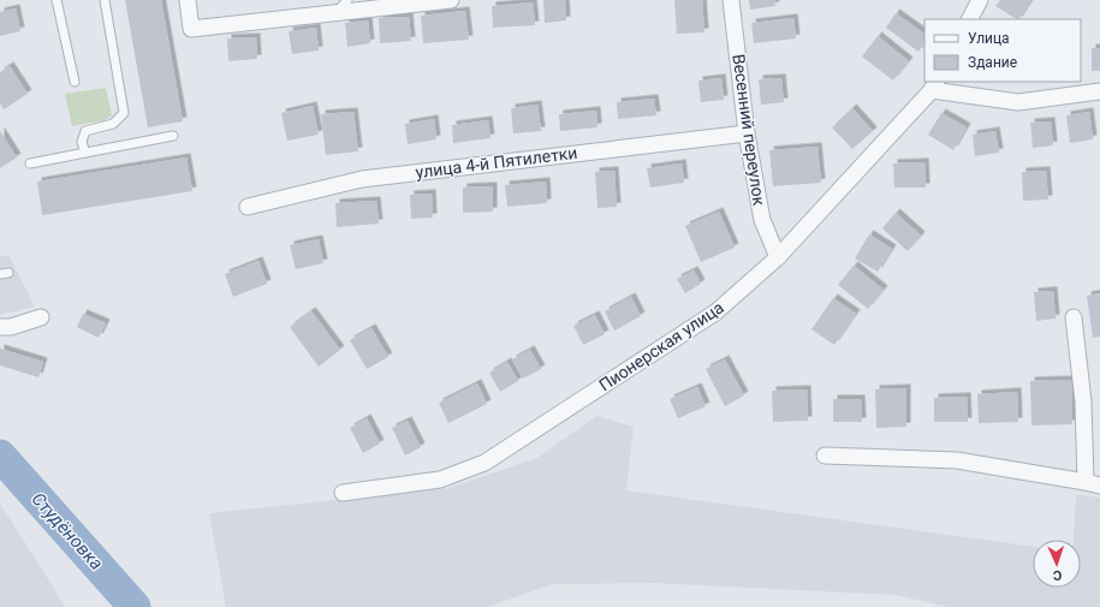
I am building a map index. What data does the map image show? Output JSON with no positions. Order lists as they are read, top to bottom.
{
  "streets": {
    "street": ["Весенний переулок", "улица 4-й Пятилетки", "Пионерская улица"]
  },
  "crossings": [
    ["Весенний переулок", "улица 4-й Пятилетки"],
    ["Весенний переулок", "Пионерская улица"]
  ],
  "water": ["Студёновка"],
  "legend": ["Улица", "Здание"],
  "north": "bottom"
}
